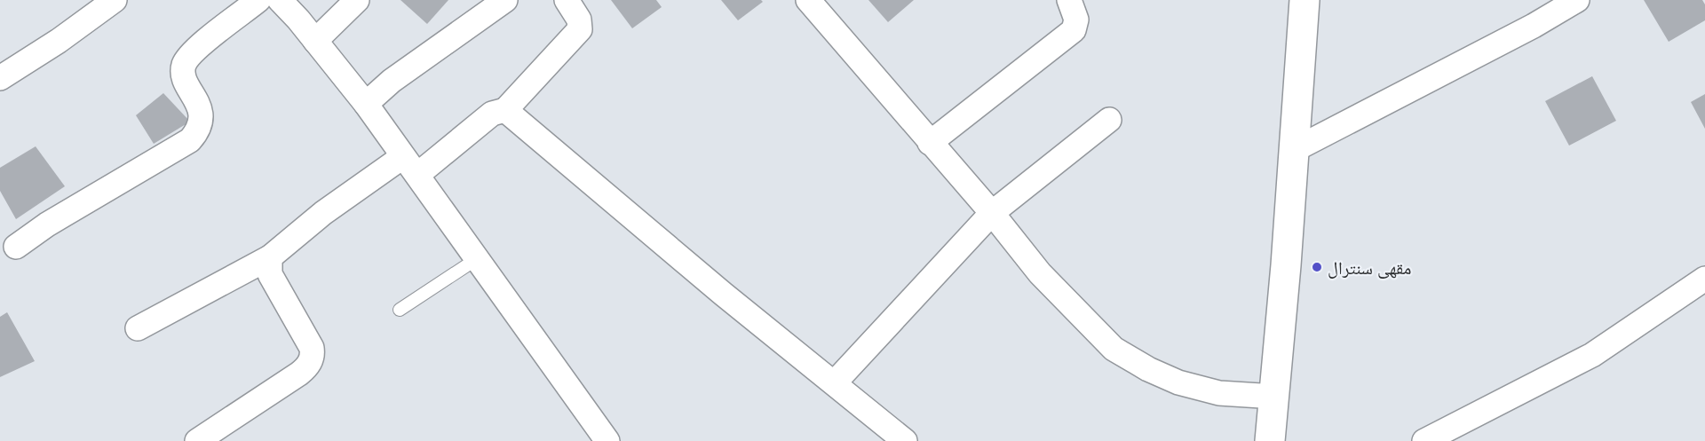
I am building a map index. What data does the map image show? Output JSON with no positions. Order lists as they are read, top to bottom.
{
  "places": ["مقهى سنترال"]
}
